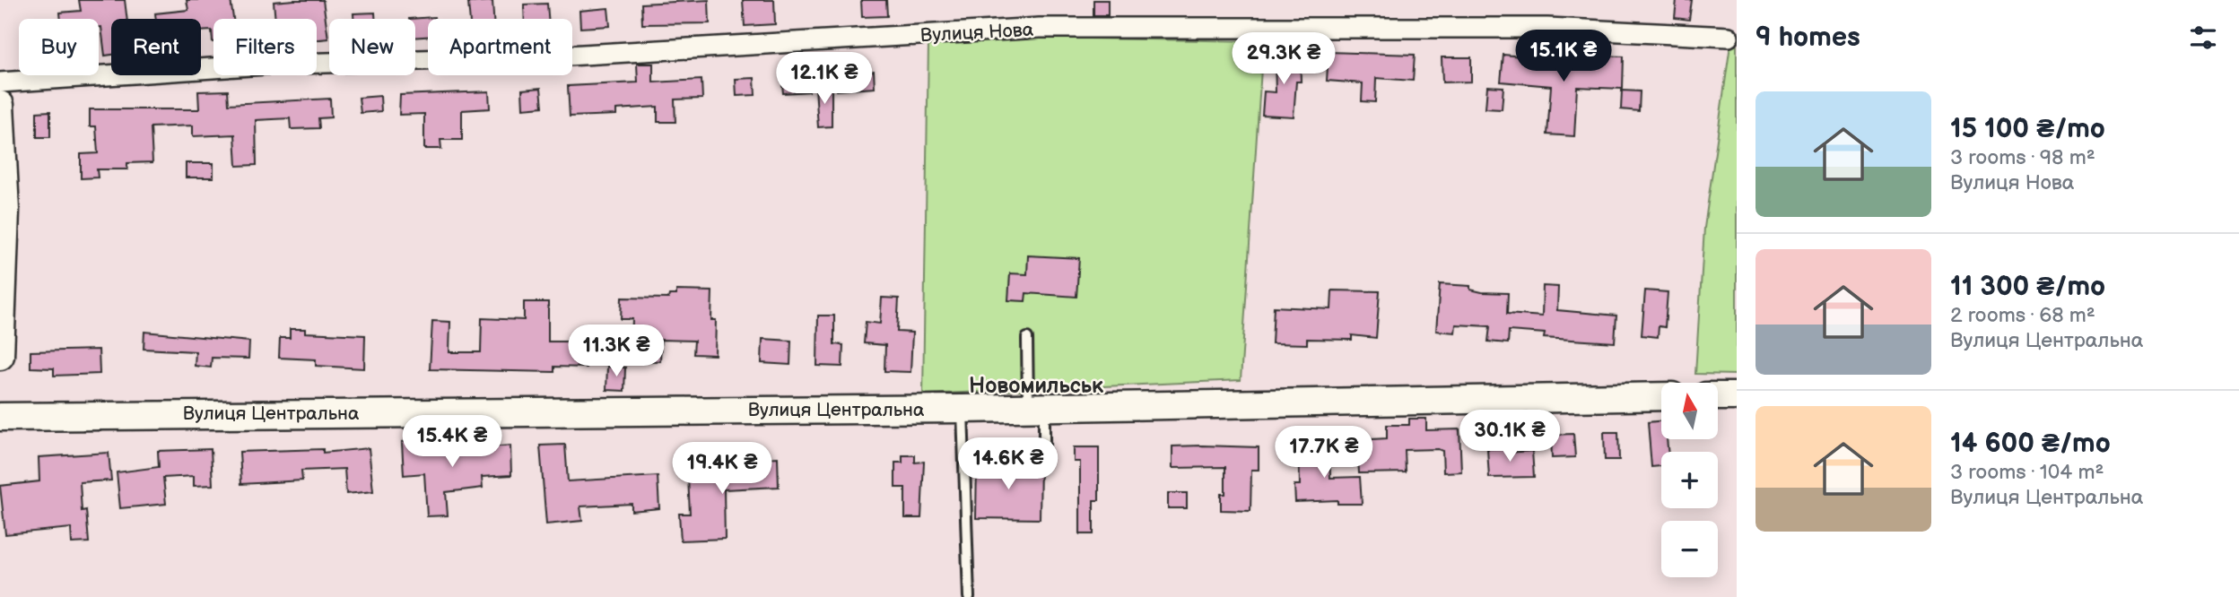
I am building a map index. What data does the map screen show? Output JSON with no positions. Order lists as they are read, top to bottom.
{
  "streets": {
    "street": ["Вулиця Нова", "Вулиця Центральна"]
  },
  "districts": ["Новомильськ"],
  "north": "top",
  "page": {
    "heading": "9 homes",
    "chip": [
      "Buy",
      "Rent",
      "Filters",
      "New",
      "Apartment"
    ],
    "price": [
      "15.1K ₴",
      "29.3K ₴",
      "12.1K ₴",
      "11.3K ₴",
      "30.1K ₴",
      "15.4K ₴",
      "17.7K ₴",
      "14.6K ₴",
      "19.4K ₴"
    ],
    "list": [
      {
        "name": "15 100 ₴/mo",
        "note": "3 rooms · 98 m² · Вулиця Нова"
      },
      {
        "name": "11 300 ₴/mo",
        "note": "2 rooms · 68 m² · Вулиця Центральна"
      },
      {
        "name": "14 600 ₴/mo",
        "note": "3 rooms · 104 m² · Вулиця Центральна"
      }
    ],
    "map_buttons": ["+", "−"]
  }
}
